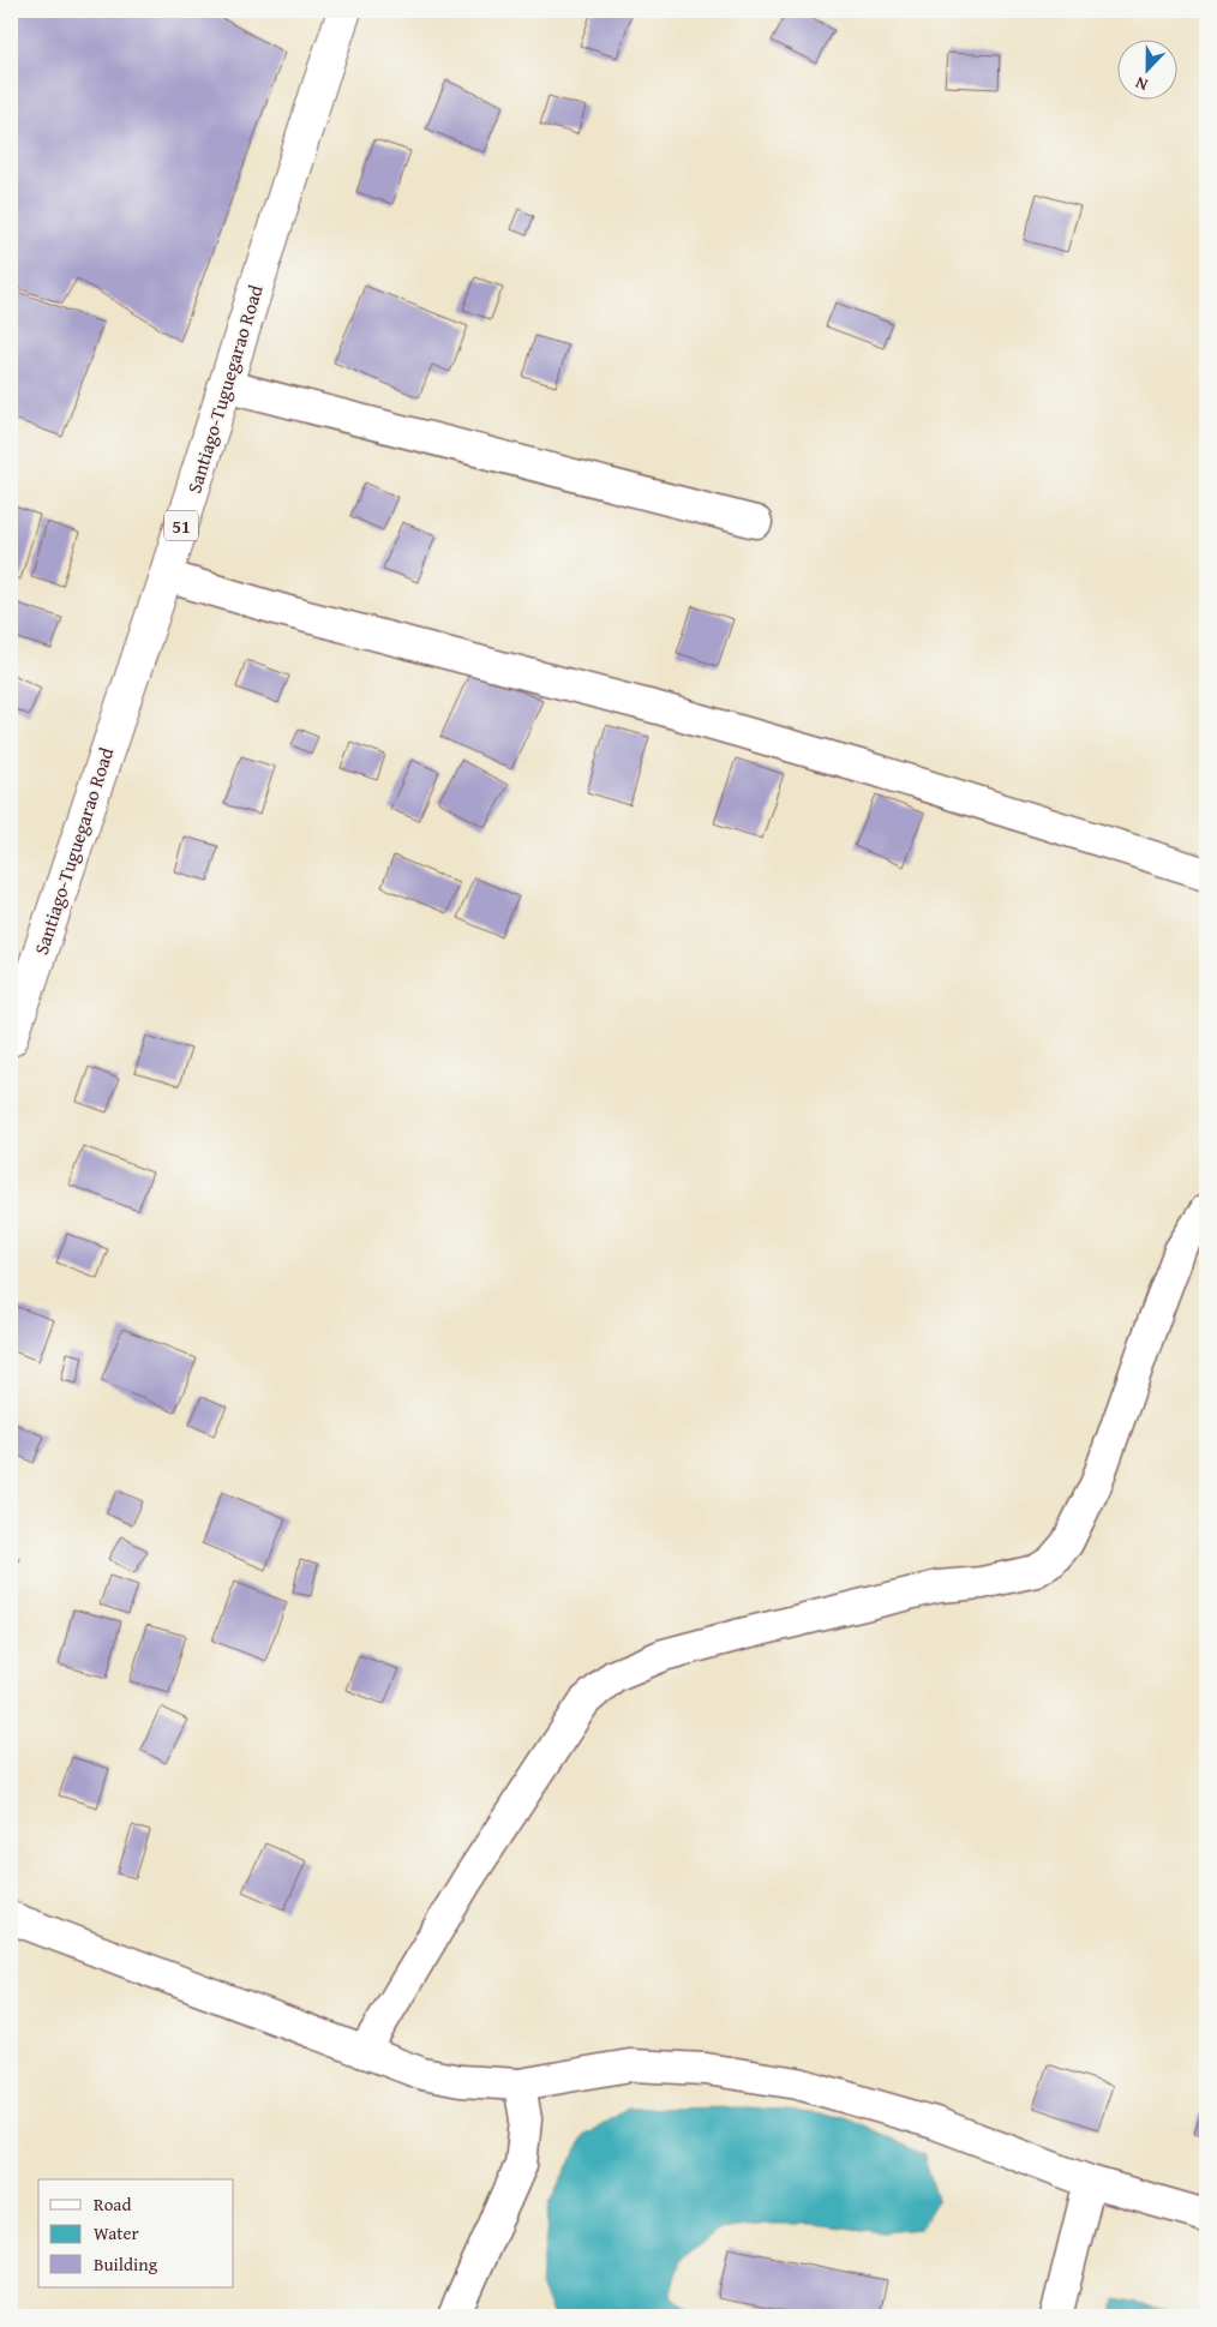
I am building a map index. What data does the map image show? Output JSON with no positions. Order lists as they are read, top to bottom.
{
  "streets": {
    "highway": ["Santiago-Tuguegarao Road", "51"]
  },
  "legend": ["Road", "Water", "Building"],
  "north": "bottom"
}
